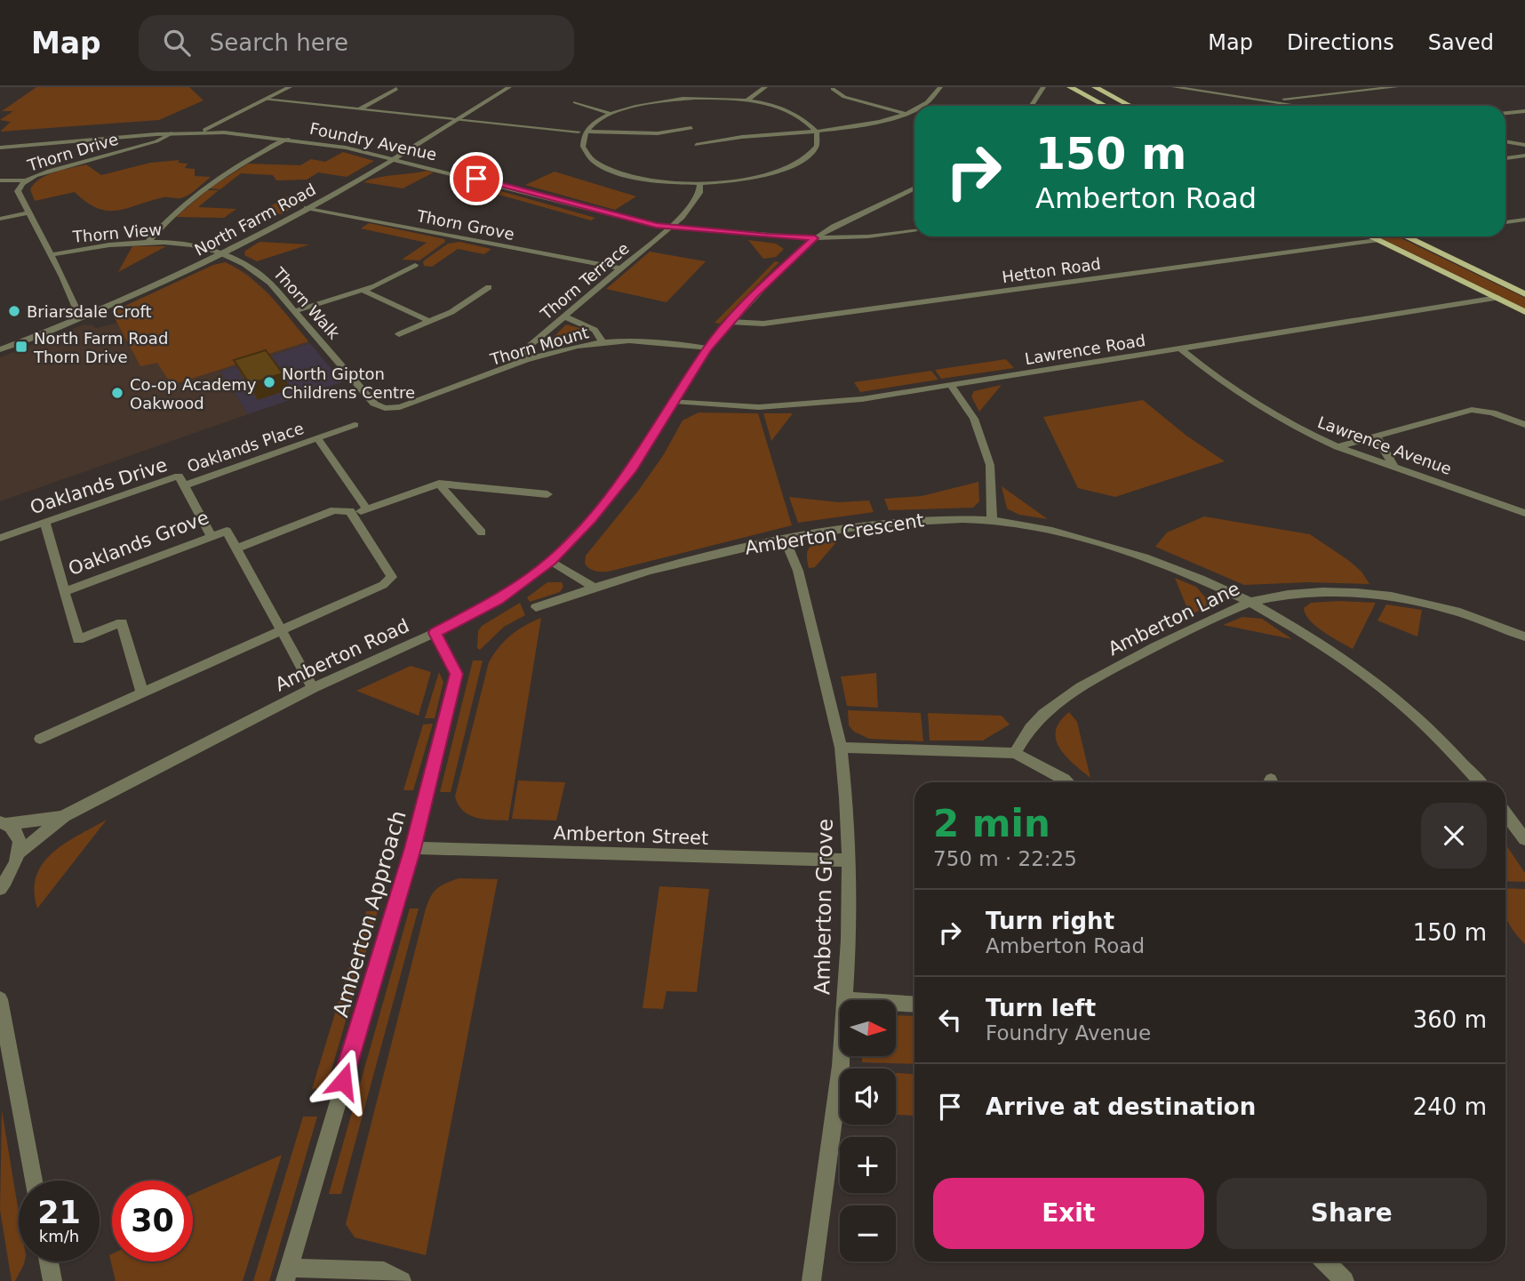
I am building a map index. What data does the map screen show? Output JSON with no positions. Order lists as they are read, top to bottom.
{
  "streets": {
    "street": [
      "Foundry Avenue",
      "Thorn Drive",
      "North Farm Road",
      "Thorn Grove",
      "Thorn View",
      "Hetton Road",
      "Thorn Terrace",
      "Thorn Walk",
      "Thorn Mount",
      "Lawrence Road",
      "Lawrence Avenue",
      "Oaklands Place",
      "Oaklands Drive",
      "Amberton Crescent",
      "Oaklands Grove",
      "Amberton Lane",
      "Amberton Road",
      "Amberton Street",
      "Amberton Grove",
      "Amberton Approach"
    ]
  },
  "crossings": [
    ["Foundry Avenue", "Thorn Drive"],
    ["Foundry Avenue", "North Farm Road"],
    ["Foundry Avenue", "Thorn Terrace"],
    ["Foundry Avenue", "Amberton Road"],
    ["Thorn Drive", "North Farm Road"],
    ["Thorn Drive", "Thorn View"],
    ["North Farm Road", "Thorn Grove"],
    ["North Farm Road", "Thorn View"],
    ["North Farm Road", "Thorn Walk"],
    ["Thorn Grove", "Thorn Terrace"],
    ["Thorn View", "Thorn Walk"],
    ["Hetton Road", "Amberton Road"],
    ["Thorn Terrace", "Thorn Mount"],
    ["Thorn Walk", "Thorn Mount"],
    ["Thorn Mount", "Amberton Road"],
    ["Lawrence Road", "Lawrence Avenue"],
    ["Lawrence Road", "Amberton Road"],
    ["Oaklands Place", "Oaklands Drive"],
    ["Oaklands Drive", "Oaklands Grove"],
    ["Amberton Crescent", "Amberton Lane"],
    ["Amberton Crescent", "Amberton Grove"],
    ["Amberton Road", "Amberton Approach"],
    ["Amberton Street", "Amberton Grove"],
    ["Amberton Street", "Amberton Approach"]
  ],
  "places": {
    "other": ["Briarsdale Croft", "North Gipton Childrens Centre", "Co-op Academy Oakwood"],
    "transit": ["North Farm Road Thorn Drive"]
  },
  "north": "right",
  "page": {
    "header": "Map",
    "search": "Search here",
    "nav": ["Map", "Directions", "Saved"],
    "turn": ["150 m", "Amberton Road"],
    "heading": ["2 min", "750 m · 22:25"],
    "list": [
      {
        "name": "Turn right",
        "note": "Amberton Road",
        "value": "150 m"
      },
      {
        "name": "Turn left",
        "note": "Foundry Avenue",
        "value": "360 m"
      },
      {
        "name": "Arrive at destination",
        "value": "240 m"
      }
    ],
    "map_buttons": ["+", "−"],
    "buttons": ["Exit", "Share"],
    "speed": "21 km/h",
    "limit": "30"
  }
}
